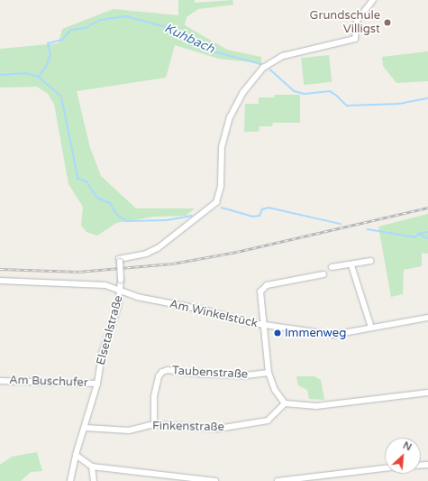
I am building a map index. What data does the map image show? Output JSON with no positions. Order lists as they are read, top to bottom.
{
  "streets": {
    "street": [
      "Am Winkelstück",
      "Elsetalstraße",
      "Taubenstraße",
      "Am Buschufer",
      "Finkenstraße"
    ]
  },
  "crossings": [
    ["Am Winkelstück", "Elsetalstraße"],
    ["Elsetalstraße", "Am Buschufer"],
    ["Elsetalstraße", "Finkenstraße"],
    ["Taubenstraße", "Finkenstraße"]
  ],
  "water": ["Kuhbach"],
  "places": ["Grundschule Villigst", "Immenweg"],
  "north": "top right"
}
